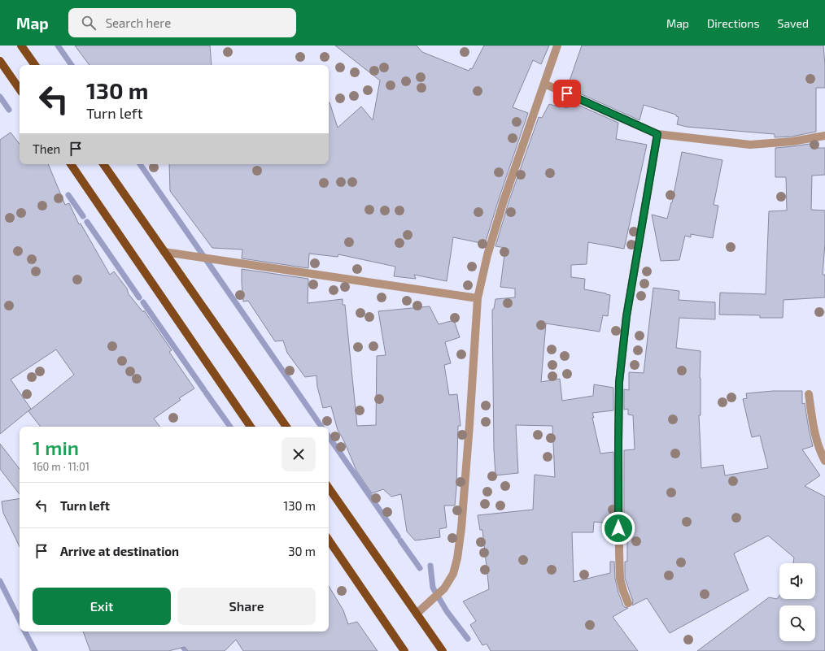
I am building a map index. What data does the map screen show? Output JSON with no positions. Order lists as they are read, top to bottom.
{
  "page": {
    "header": "Map",
    "search": "Search here",
    "nav": ["Map", "Directions", "Saved"],
    "turn": ["130 m", "Turn left"],
    "then": "Then",
    "heading": ["1 min", "160 m · 11:01"],
    "list": [
      {
        "name": "Turn left",
        "value": "130 m"
      },
      {
        "name": "Arrive at destination",
        "value": "30 m"
      }
    ],
    "buttons": ["Exit", "Share"]
  }
}
